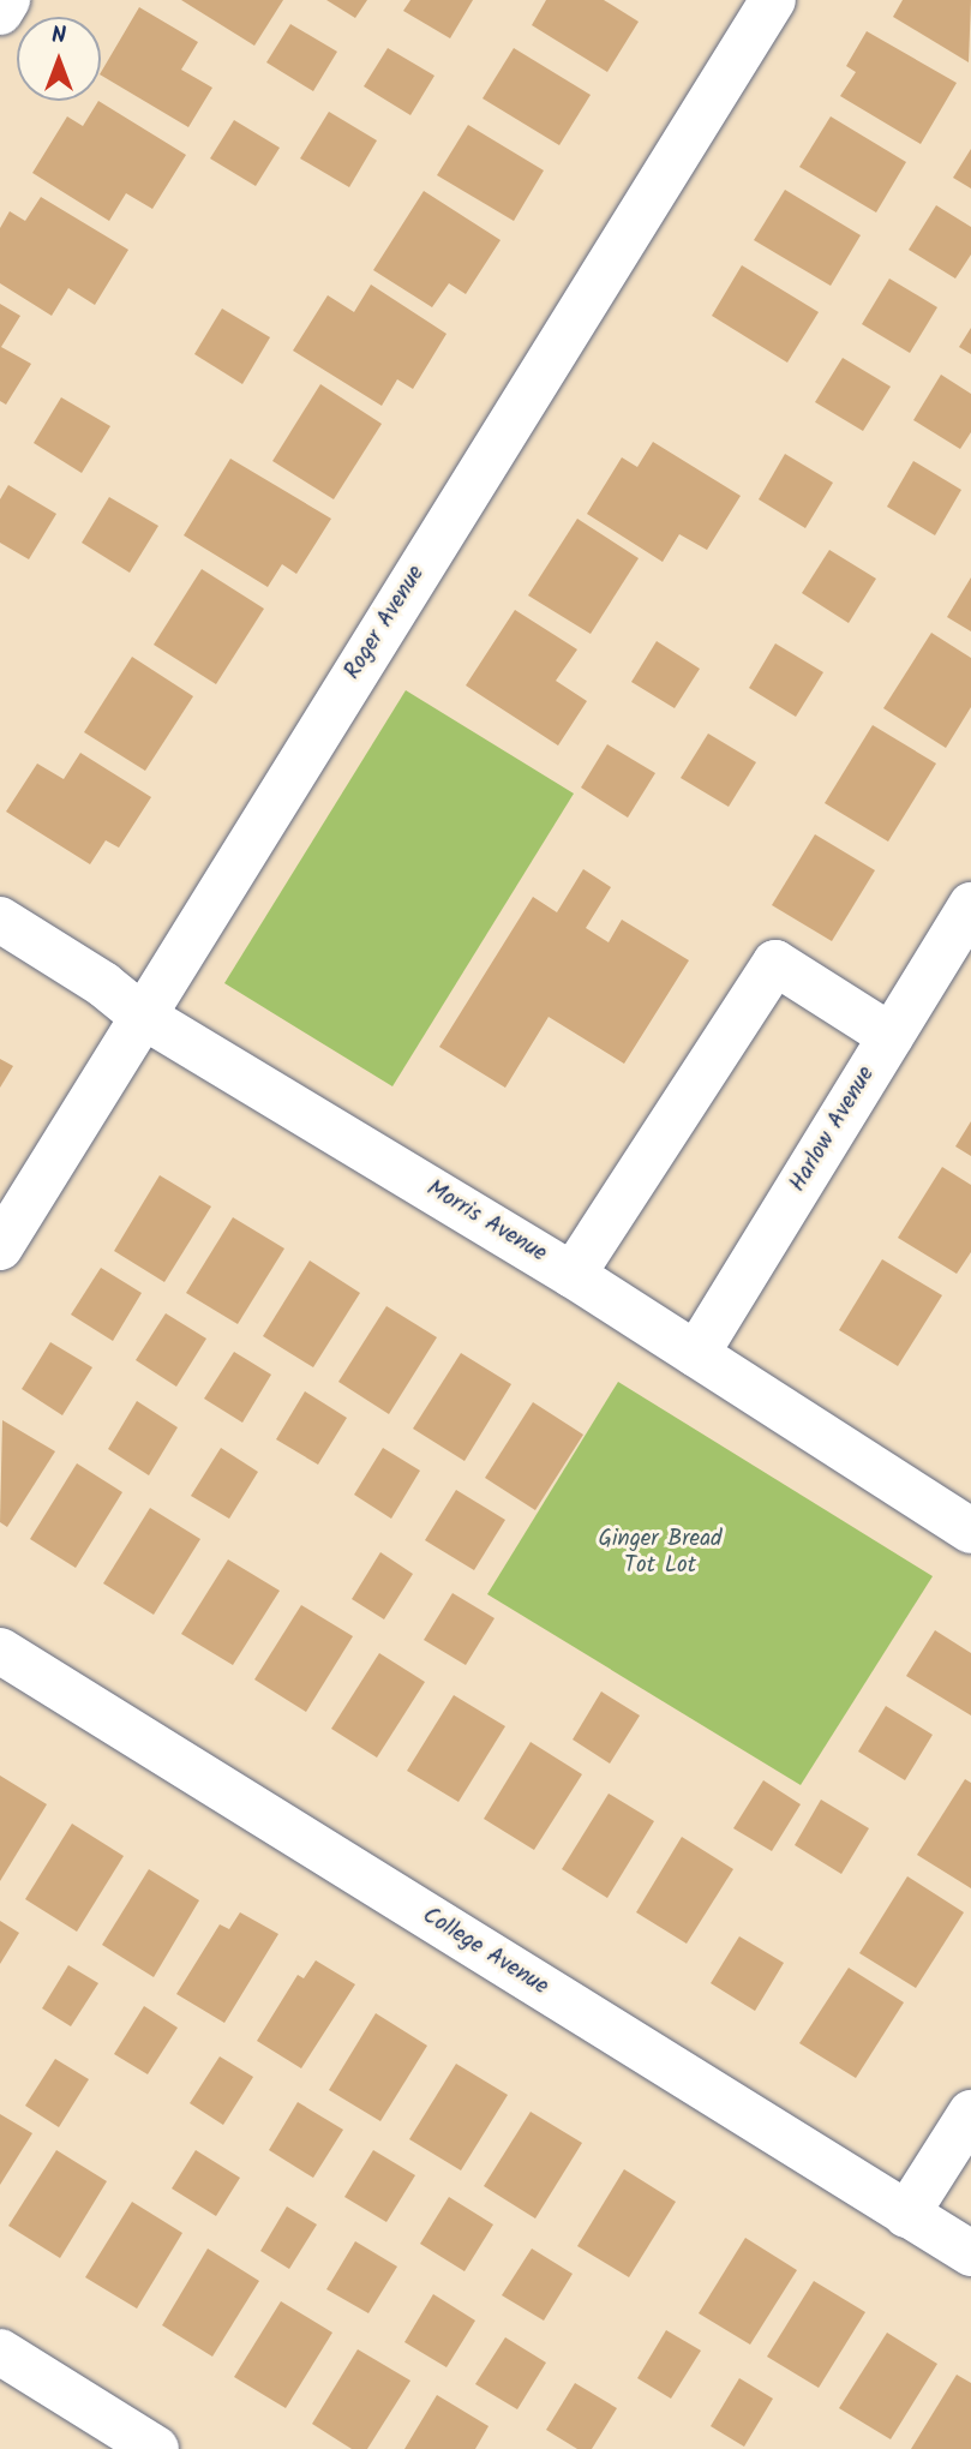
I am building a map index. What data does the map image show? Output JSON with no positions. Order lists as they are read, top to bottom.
{
  "streets": {
    "street": [
      "Roger Avenue",
      "Harlow Avenue",
      "Morris Avenue",
      "College Avenue"
    ]
  },
  "crossings": [
    ["Roger Avenue", "Morris Avenue"],
    ["Harlow Avenue", "Morris Avenue"]
  ],
  "parks": ["Ginger Bread Tot Lot"],
  "north": "top"
}
